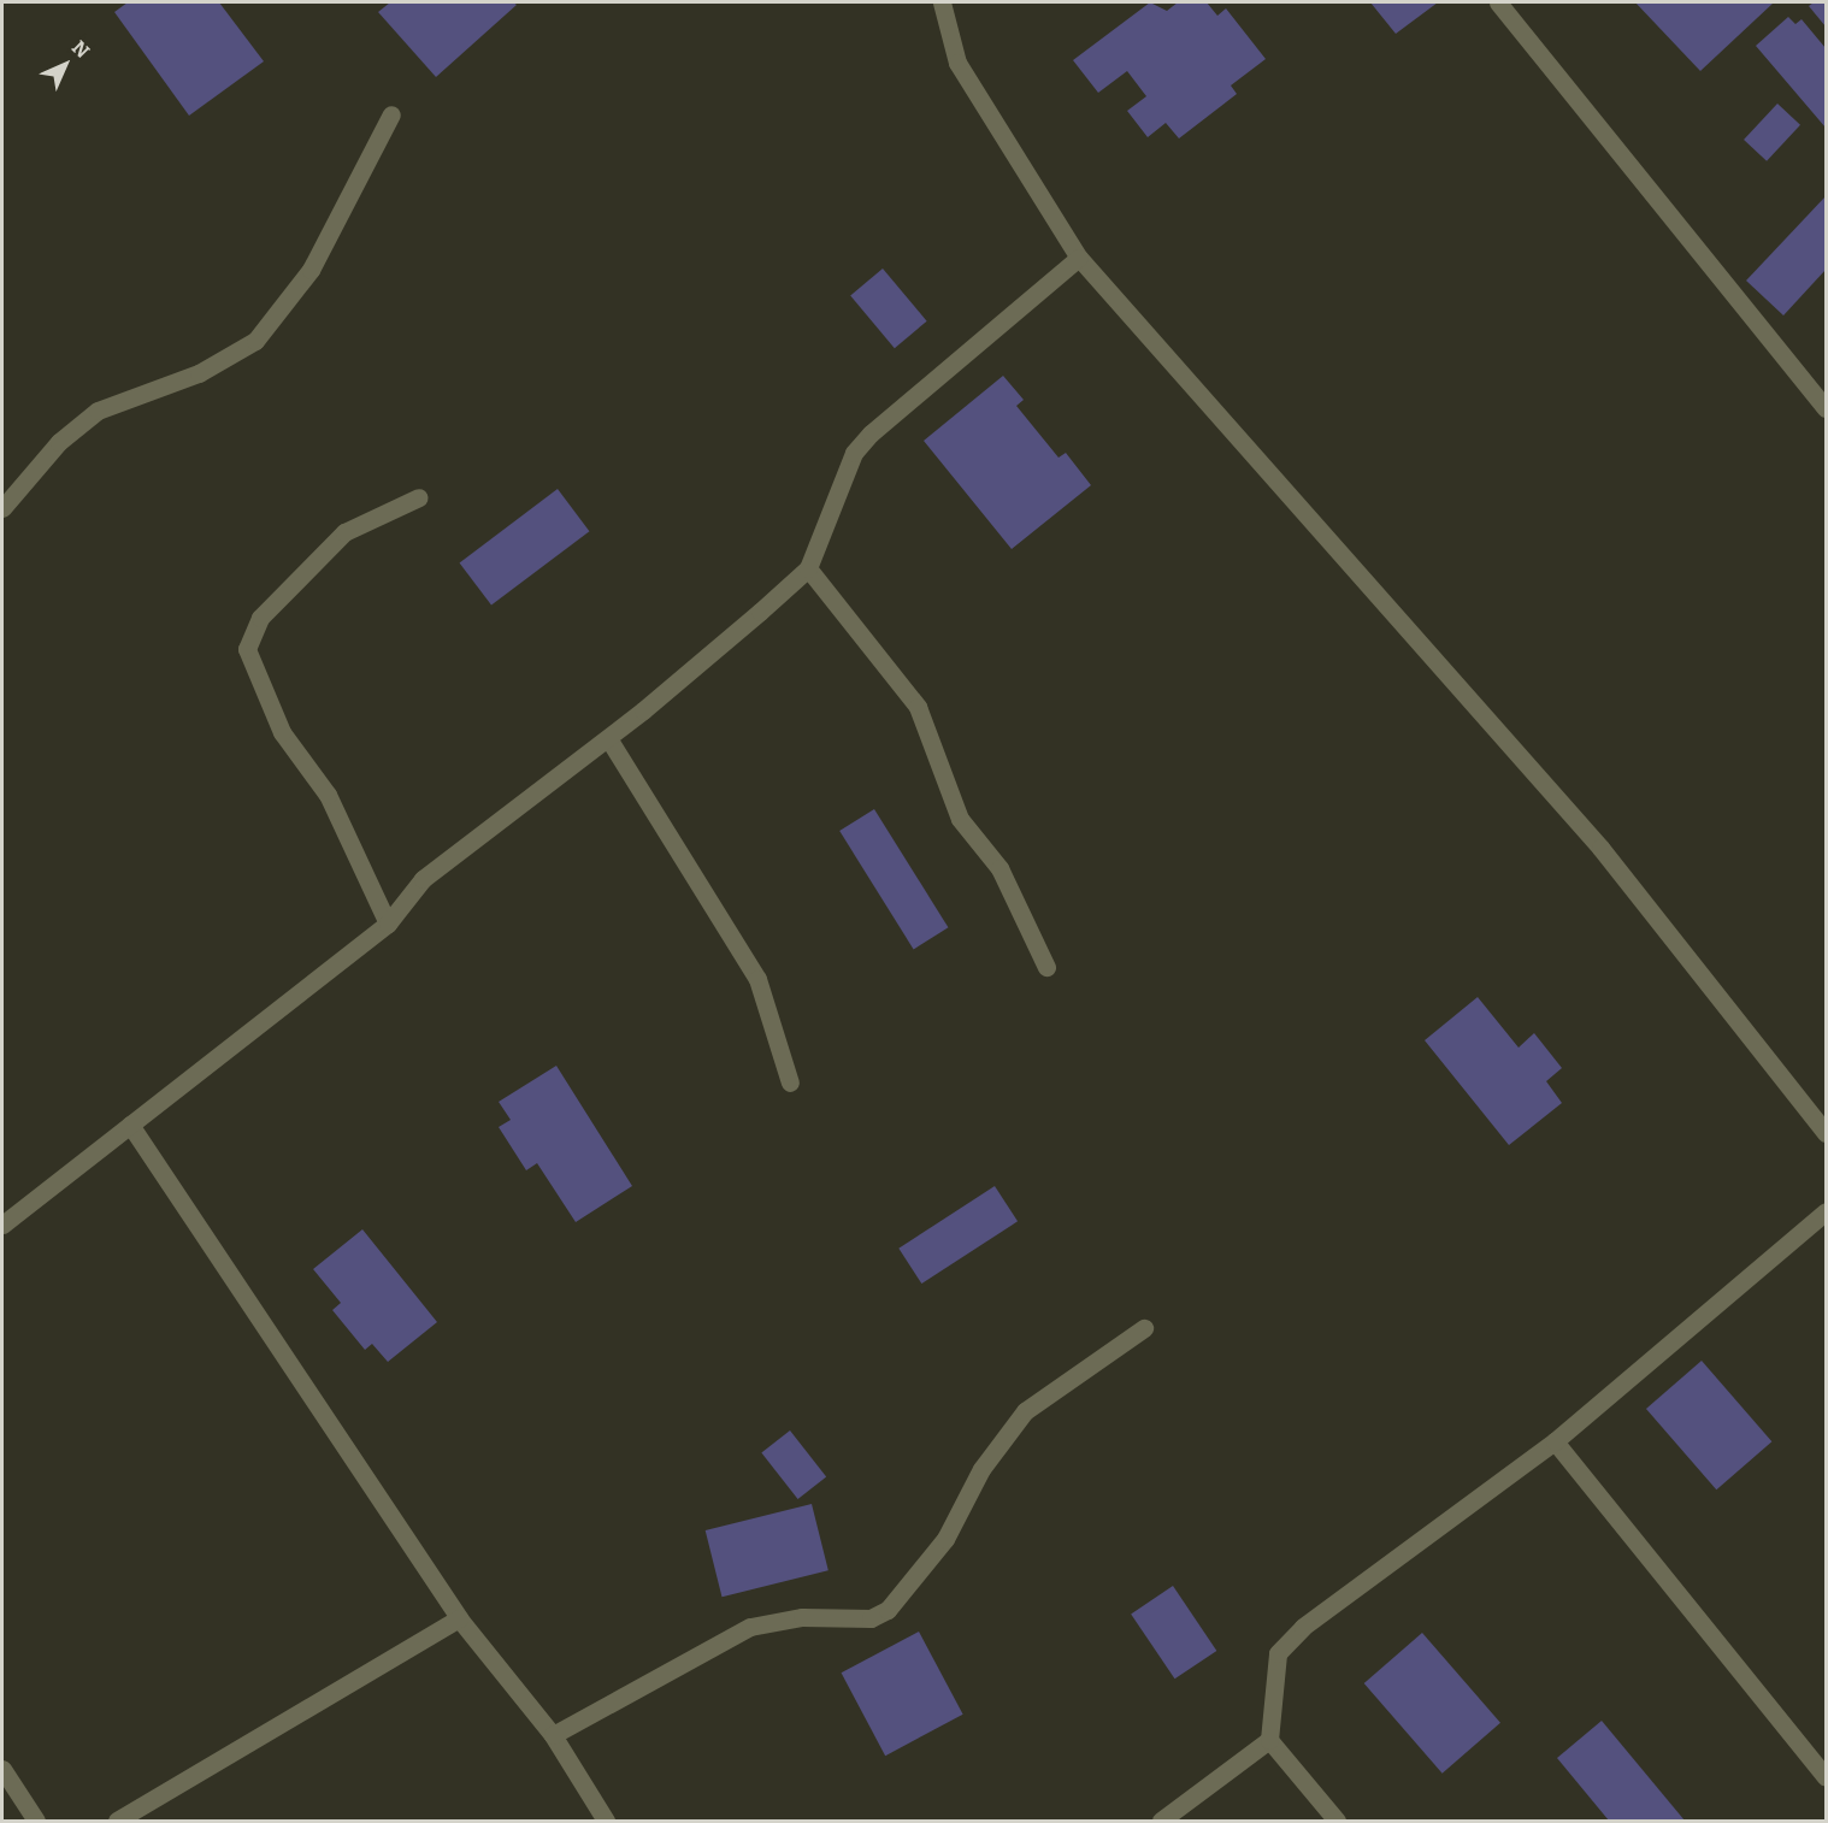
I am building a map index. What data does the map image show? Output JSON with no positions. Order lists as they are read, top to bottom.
{
  "north": "top right"
}
